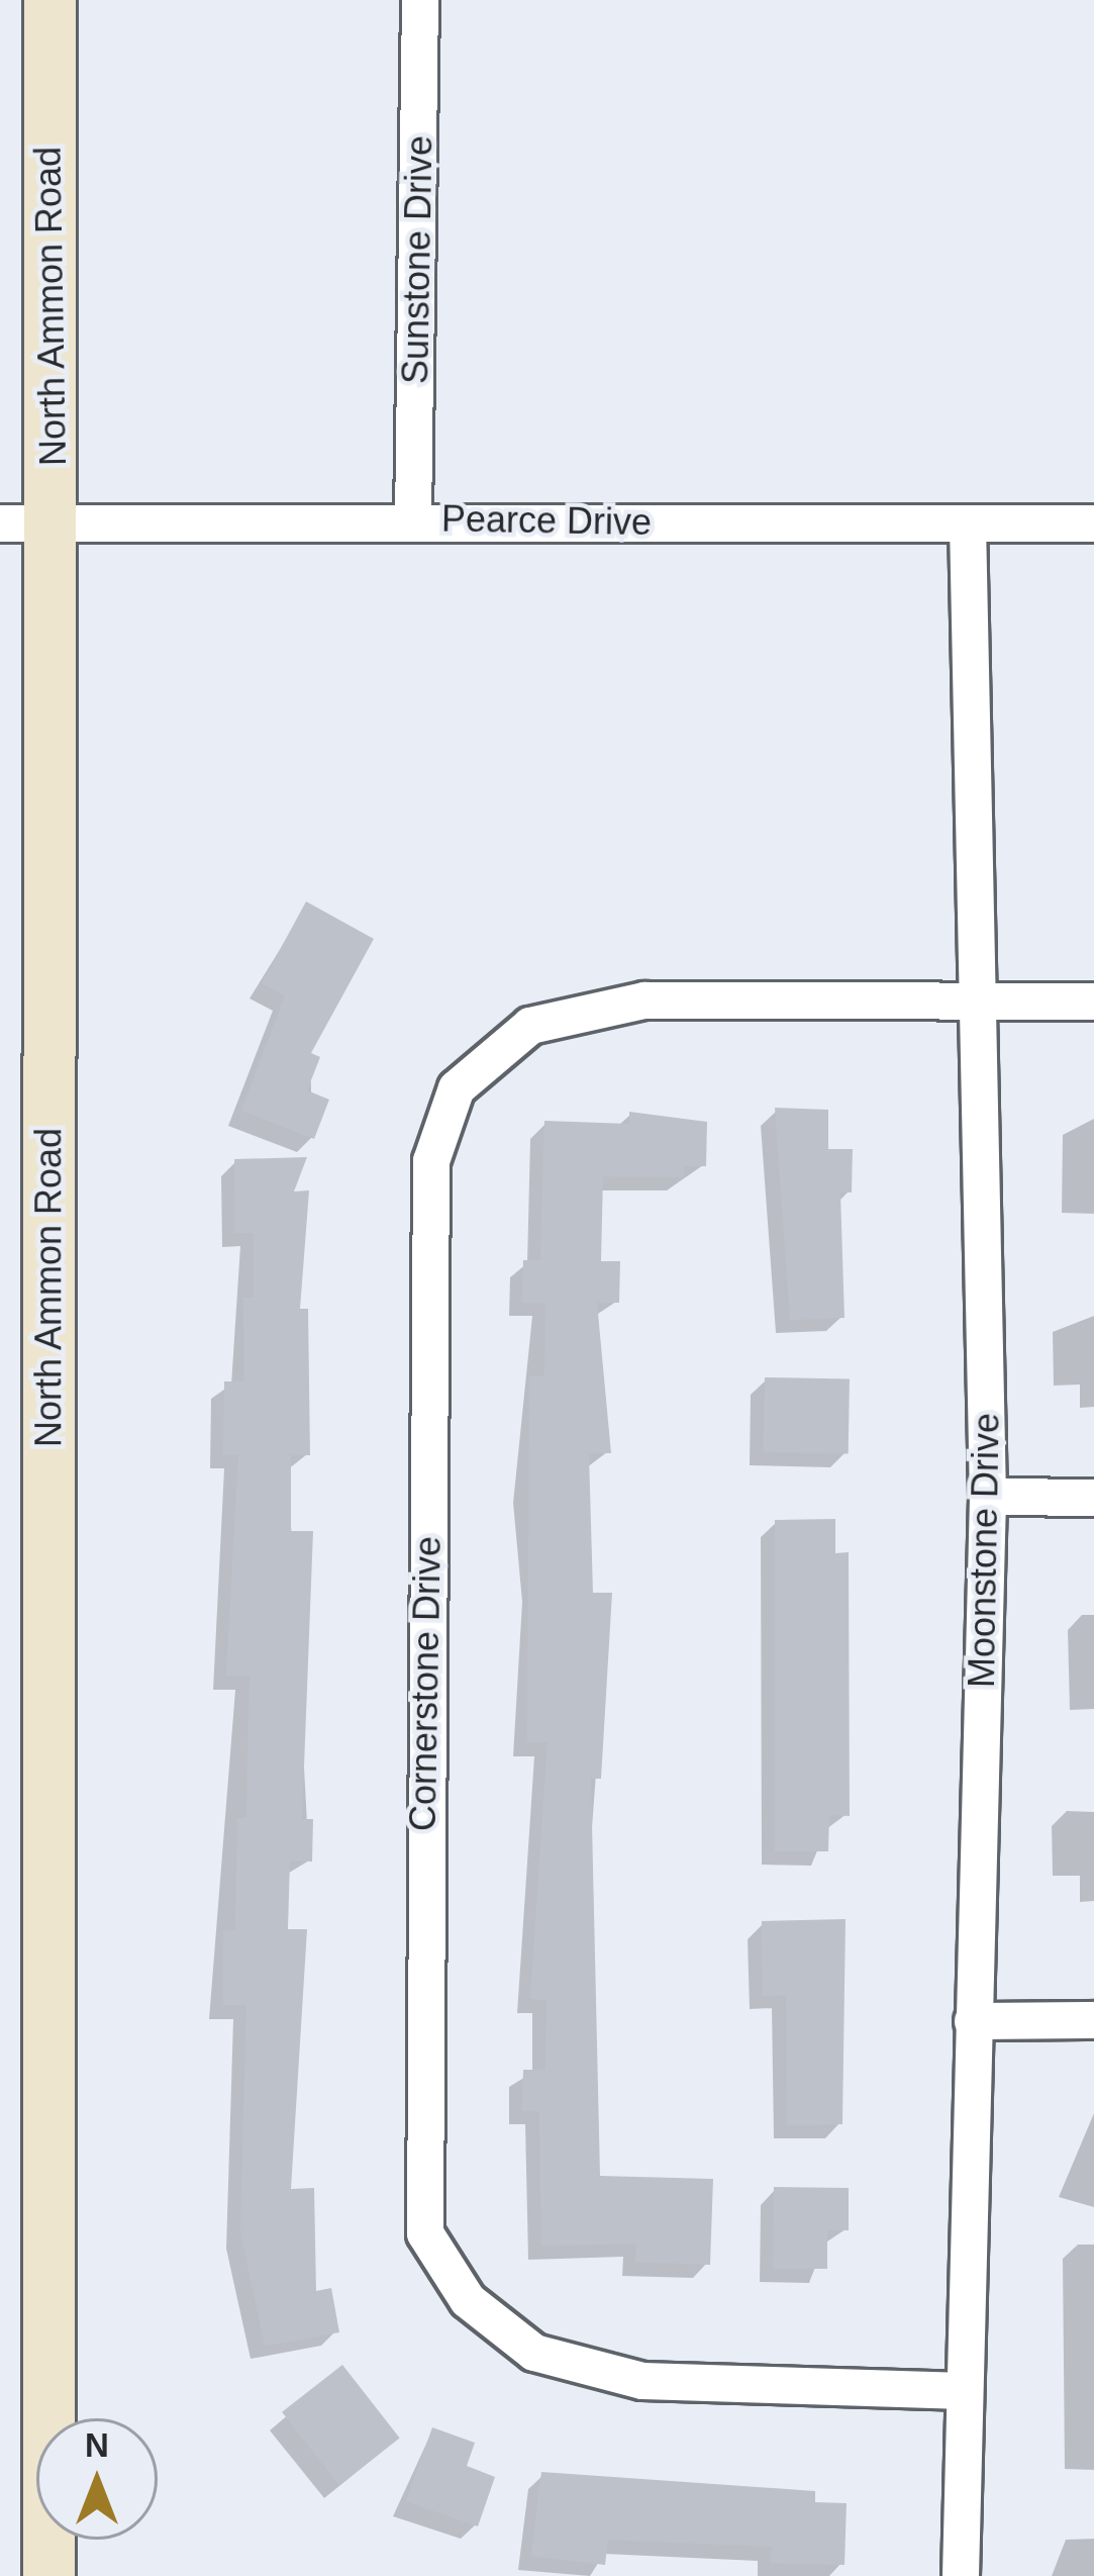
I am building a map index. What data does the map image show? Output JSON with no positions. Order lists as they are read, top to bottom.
{
  "streets": {
    "main road": ["North Ammon Road"],
    "street": [
      "Sunstone Drive",
      "Pearce Drive",
      "Moonstone Drive",
      "Cornerstone Drive"
    ]
  },
  "crossings": [
    ["Sunstone Drive", "Pearce Drive"],
    ["North Ammon Road", "Pearce Drive"],
    ["Pearce Drive", "Moonstone Drive"],
    ["Moonstone Drive", "Cornerstone Drive"]
  ],
  "north": "top"
}
